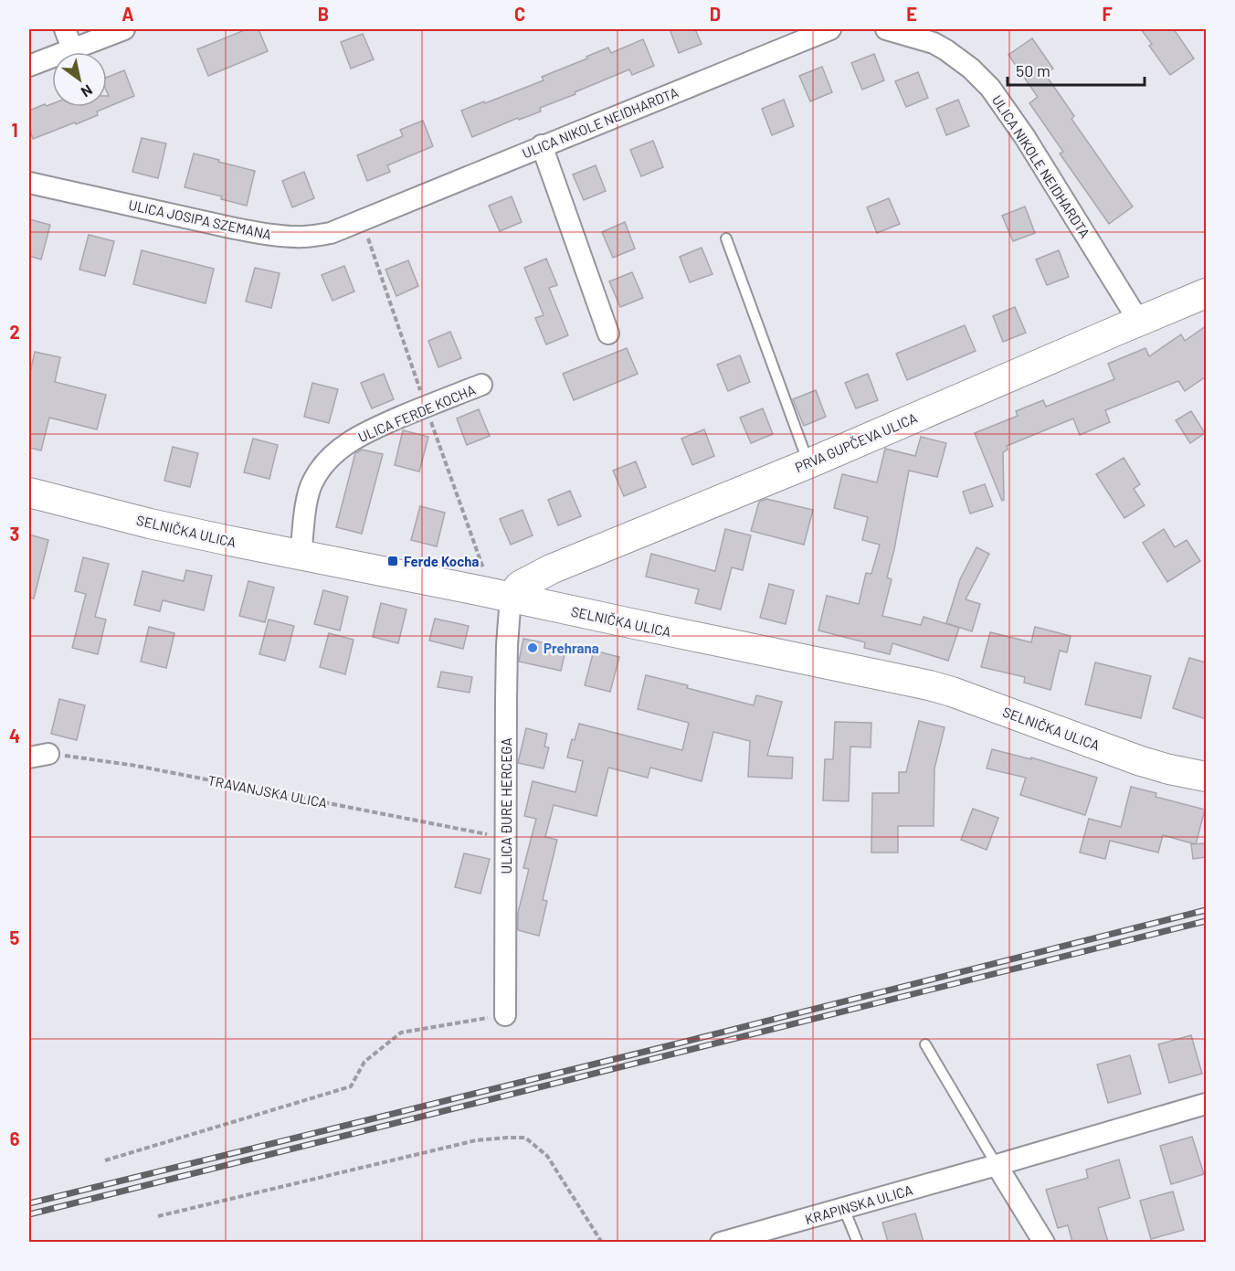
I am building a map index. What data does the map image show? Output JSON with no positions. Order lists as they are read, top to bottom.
{
  "streets": {
    "street": [
      "ULICA NIKOLE NEIDHARDTA",
      "ULICA JOSIPA SZEMANA",
      "ULICA FERDE KOCHA",
      "PRVA GUPČEVA ULICA",
      "SELNIČKA ULICA",
      "ULICA ĐURE HERCEGA",
      "KRAPINSKA ULICA"
    ],
    "path": ["TRAVANJSKA ULICA"]
  },
  "crossings": [
    ["ULICA NIKOLE NEIDHARDTA", "ULICA JOSIPA SZEMANA"],
    ["ULICA NIKOLE NEIDHARDTA", "PRVA GUPČEVA ULICA"],
    ["ULICA FERDE KOCHA", "SELNIČKA ULICA"],
    ["PRVA GUPČEVA ULICA", "SELNIČKA ULICA"],
    ["PRVA GUPČEVA ULICA", "ULICA ĐURE HERCEGA"],
    ["SELNIČKA ULICA", "ULICA ĐURE HERCEGA"],
    ["TRAVANJSKA ULICA", "ULICA ĐURE HERCEGA"]
  ],
  "places": {
    "transit": ["Ferde Kocha"],
    "other": ["Prehrana"]
  },
  "scale_bar": "50 m",
  "north": "bottom right",
  "grid": {
    "columns": [
      "A",
      "B",
      "C",
      "D",
      "E",
      "F"
    ],
    "rows": [
      "1",
      "2",
      "3",
      "4",
      "5",
      "6"
    ]
  }
}
